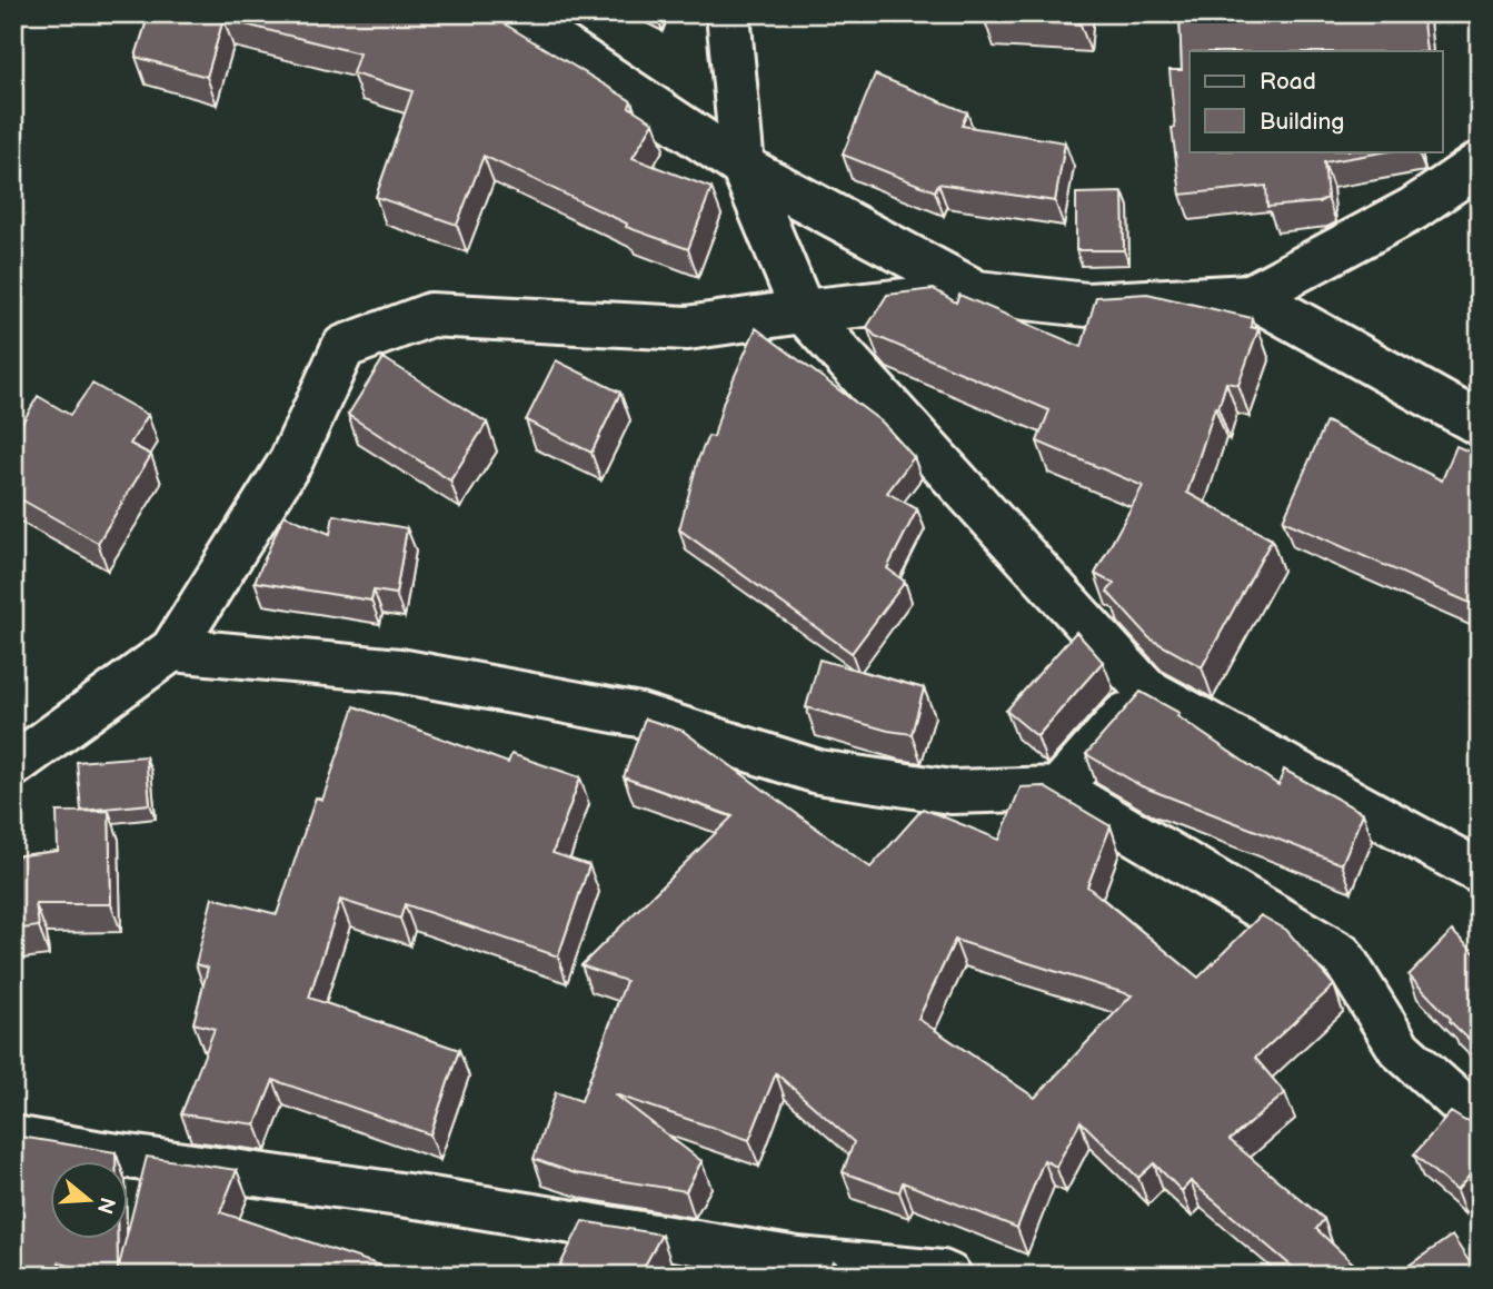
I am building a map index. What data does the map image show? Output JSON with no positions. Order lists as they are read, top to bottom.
{
  "legend": ["Road", "Building"],
  "north": "right"
}
